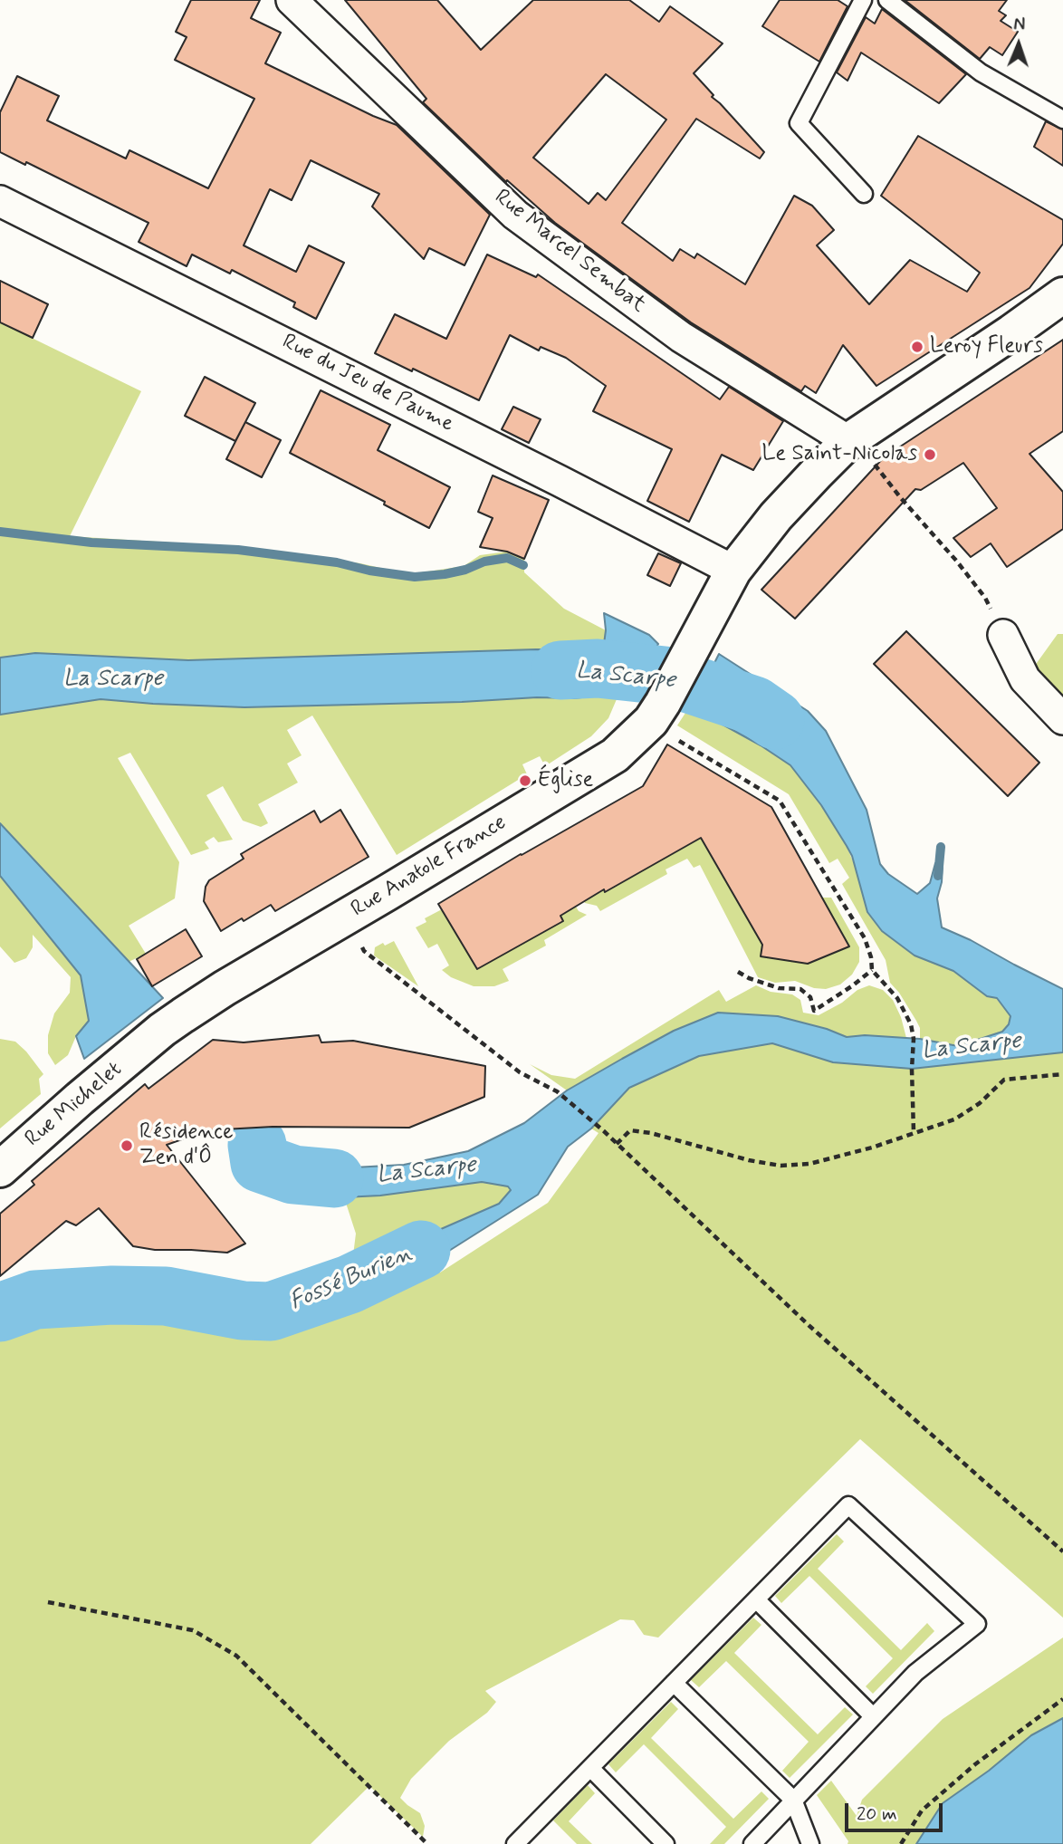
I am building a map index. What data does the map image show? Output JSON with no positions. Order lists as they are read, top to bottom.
{
  "streets": {
    "main road": ["Rue Anatole France", "Rue Michelet"],
    "street": ["Rue Marcel Sembat", "Rue du Jeu de Paume"]
  },
  "crossings": [
    ["Rue du Jeu de Paume", "Rue Anatole France"],
    ["Rue Anatole France", "Rue Michelet"]
  ],
  "water": ["La Scarpe", "Fossé Burien"],
  "places": [
    "Leroy Fleurs",
    "Le Saint-Nicolas",
    "Église",
    "Résidence Zen d'Ô"
  ],
  "scale_bar": "20 m",
  "north": "top"
}
